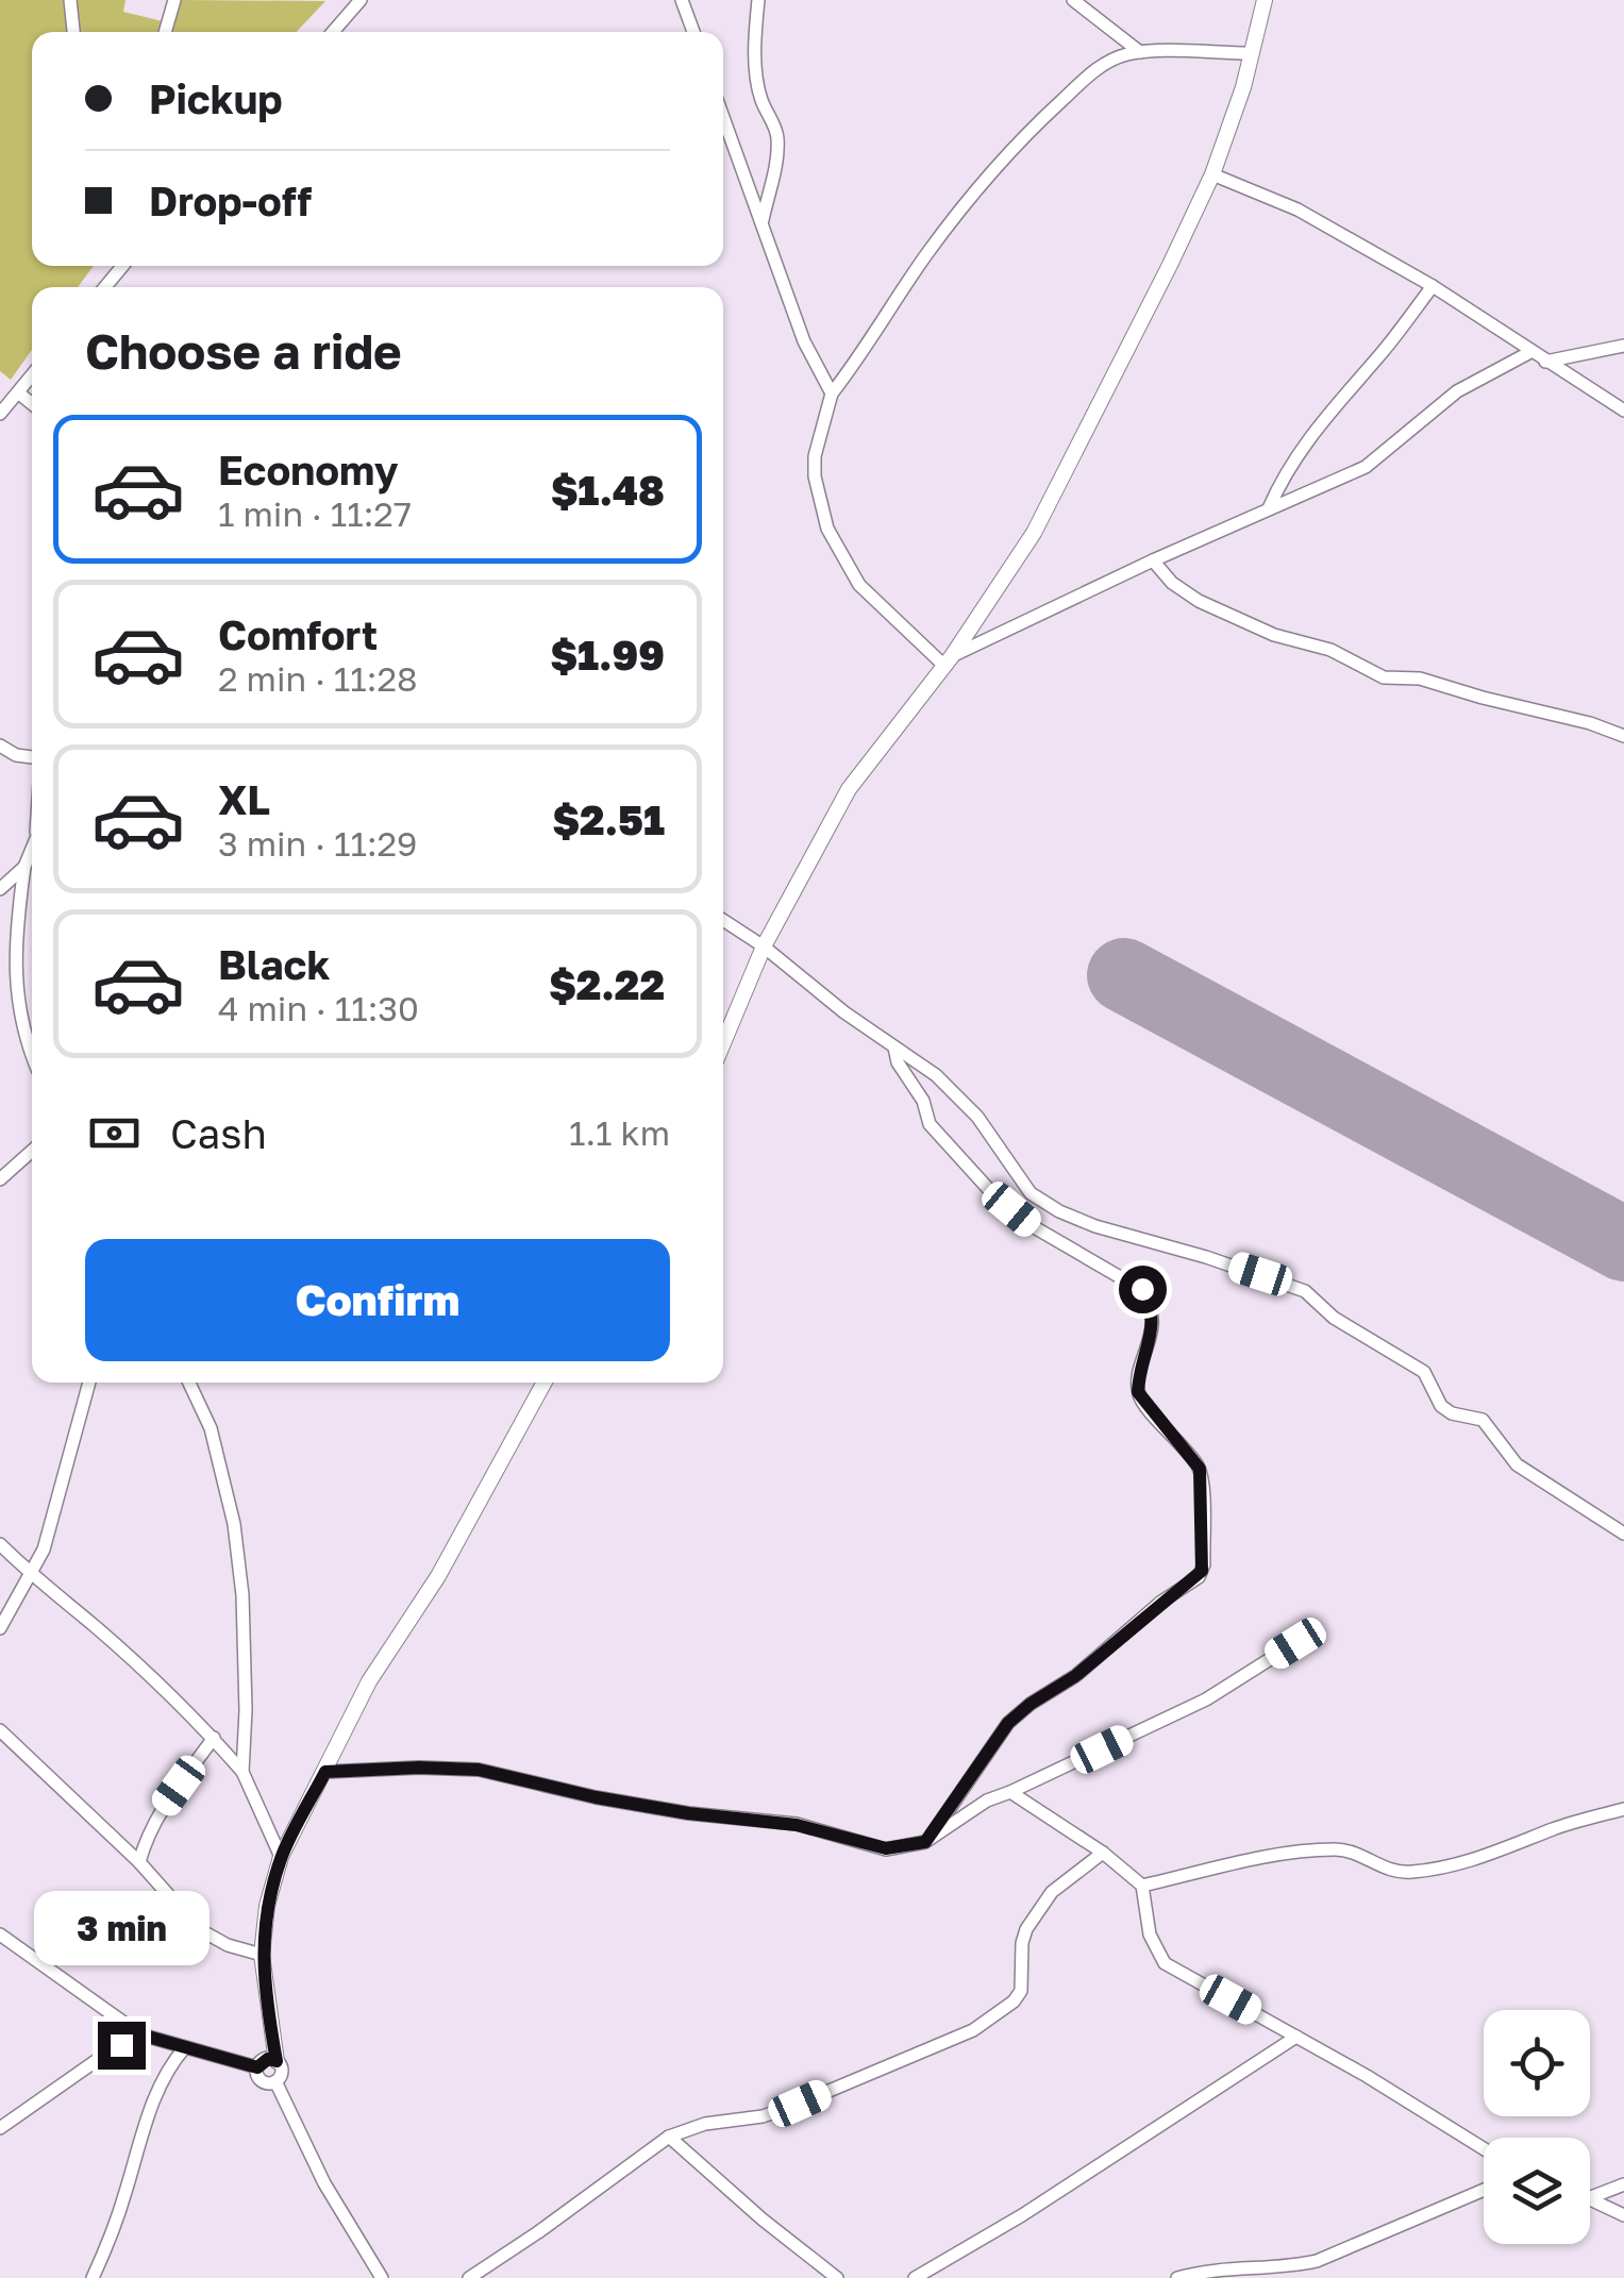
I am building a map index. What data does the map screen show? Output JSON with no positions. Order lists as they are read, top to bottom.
{
  "page": {
    "banner": ["Pickup", "Drop-off"],
    "heading": "Choose a ride",
    "list": [
      {
        "name": "Economy",
        "note": "1 min · 11:27",
        "value": "$1.48"
      },
      {
        "name": "Comfort",
        "note": "2 min · 11:28",
        "value": "$1.99"
      },
      {
        "name": "XL",
        "note": "3 min · 11:29",
        "value": "$2.51"
      },
      {
        "name": "Black",
        "note": "4 min · 11:30",
        "value": "$2.22"
      }
    ],
    "pay": ["Cash", "1.1 km"],
    "buttons": "Confirm",
    "bubble": "3 min"
  }
}
